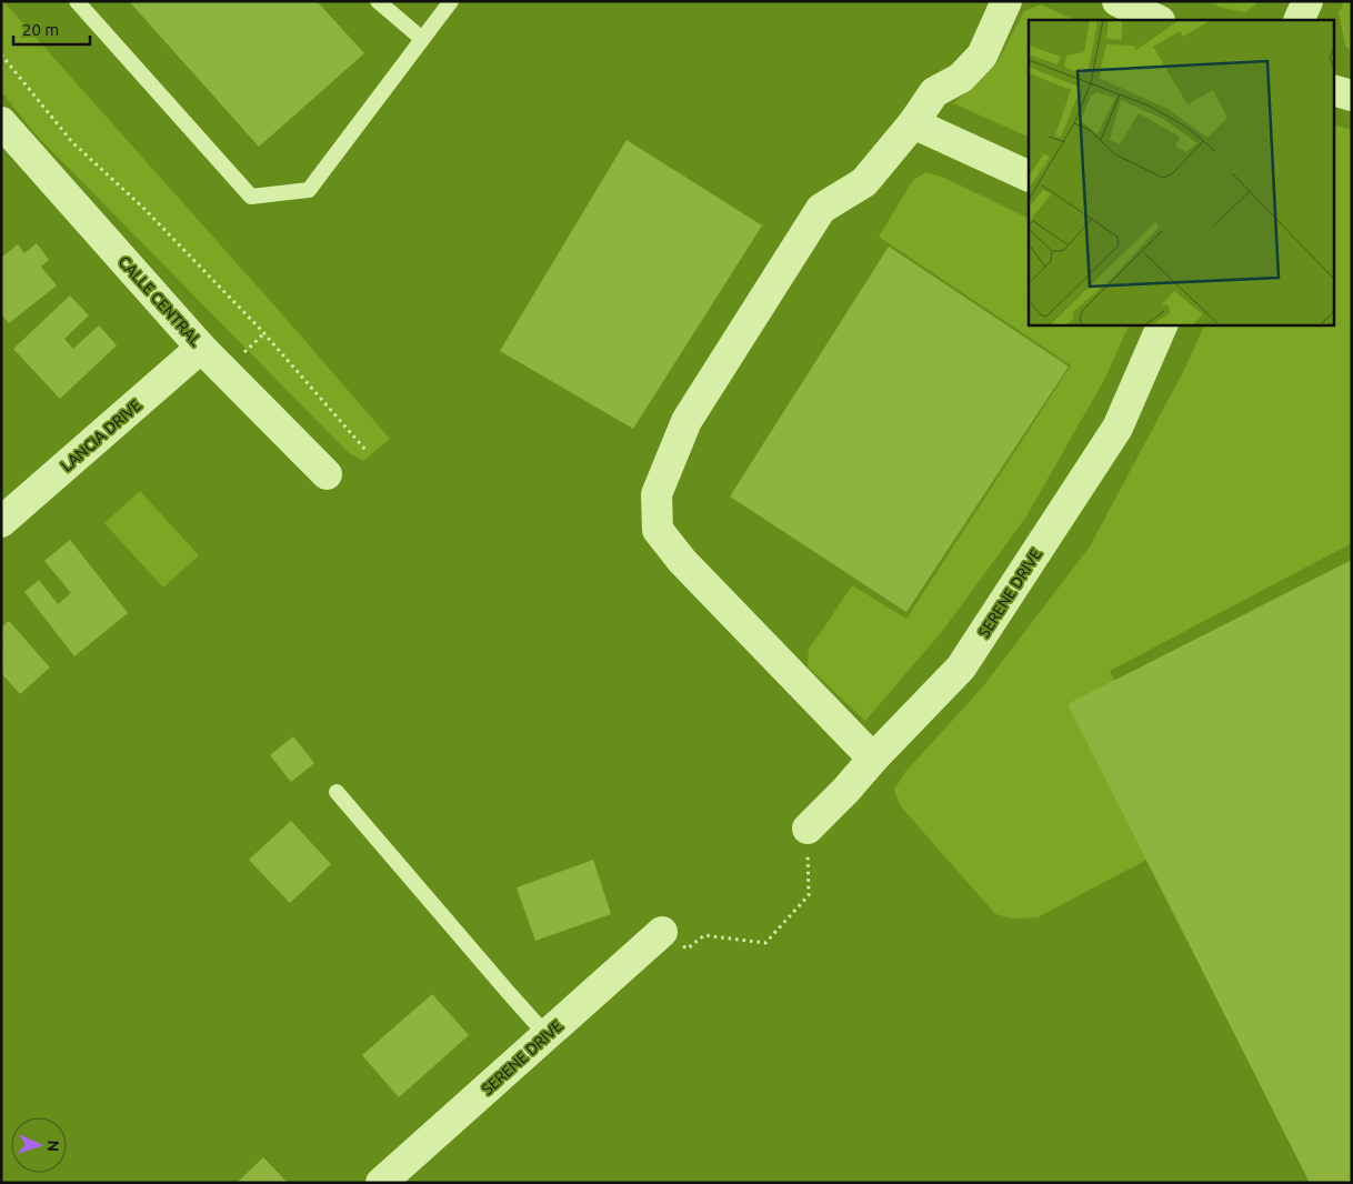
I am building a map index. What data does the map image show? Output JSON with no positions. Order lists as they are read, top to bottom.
{
  "streets": {
    "street": ["CALLE CENTRAL", "LANCIA DRIVE", "SERENE DRIVE"]
  },
  "crossings": [
    ["CALLE CENTRAL", "LANCIA DRIVE"]
  ],
  "scale_bar": "20 m",
  "north": "right"
}
